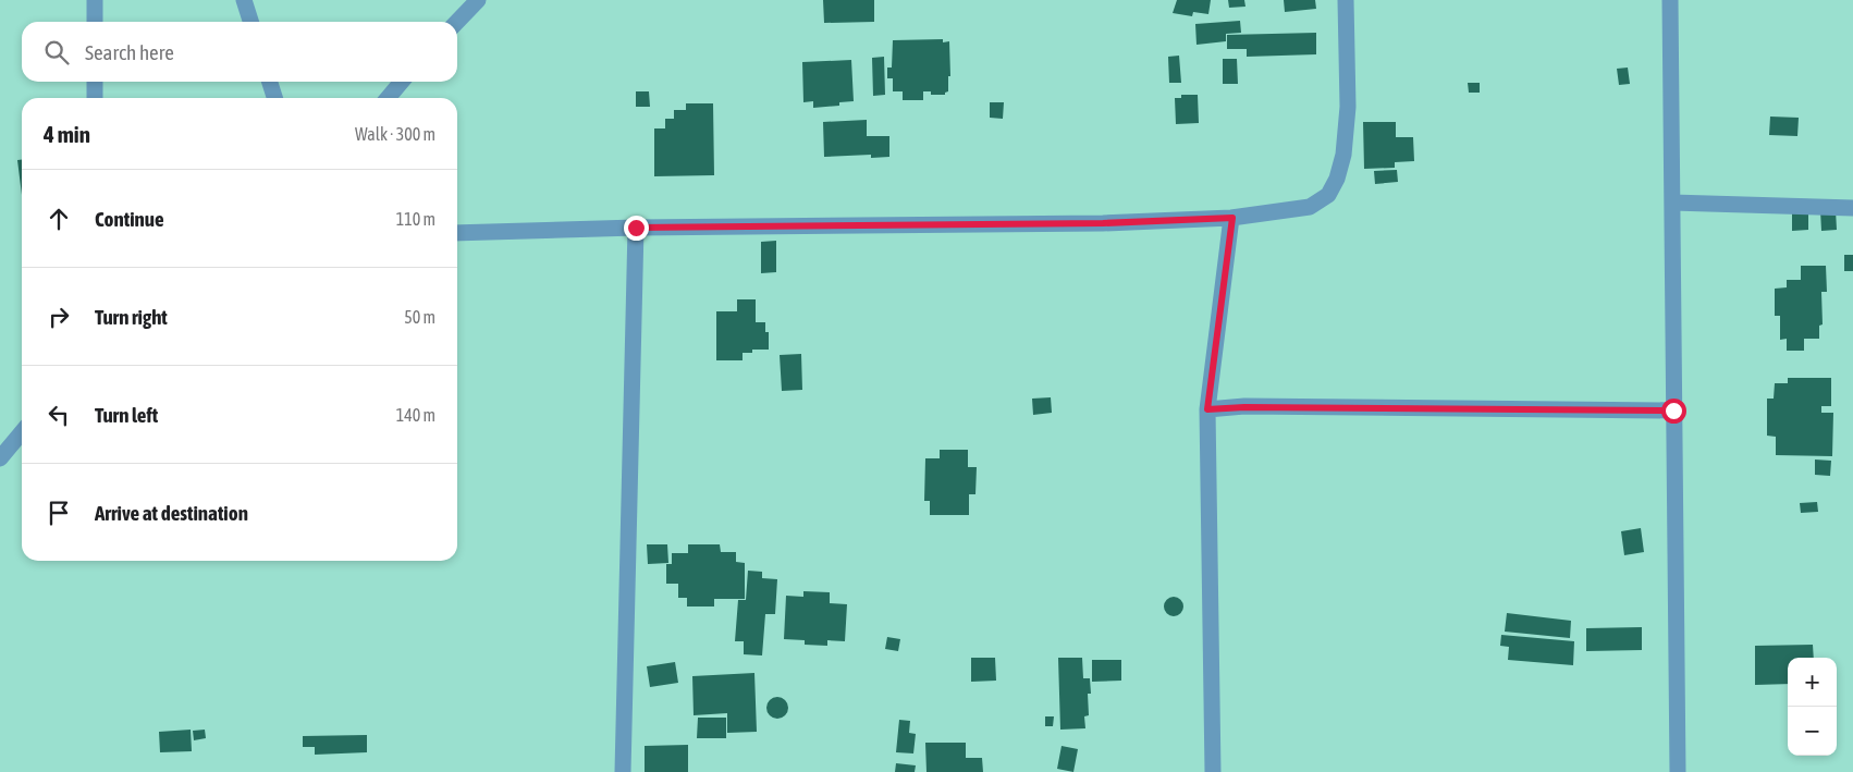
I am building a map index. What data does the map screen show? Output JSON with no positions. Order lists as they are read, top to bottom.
{
  "page": {
    "search": "Search here",
    "heading": ["4 min", "Walk · 300 m"],
    "list": [
      ["Continue", "110 m"],
      ["Turn right", "50 m"],
      ["Turn left", "140 m"],
      "Arrive at destination"
    ],
    "map_buttons": ["+", "−"]
  }
}
